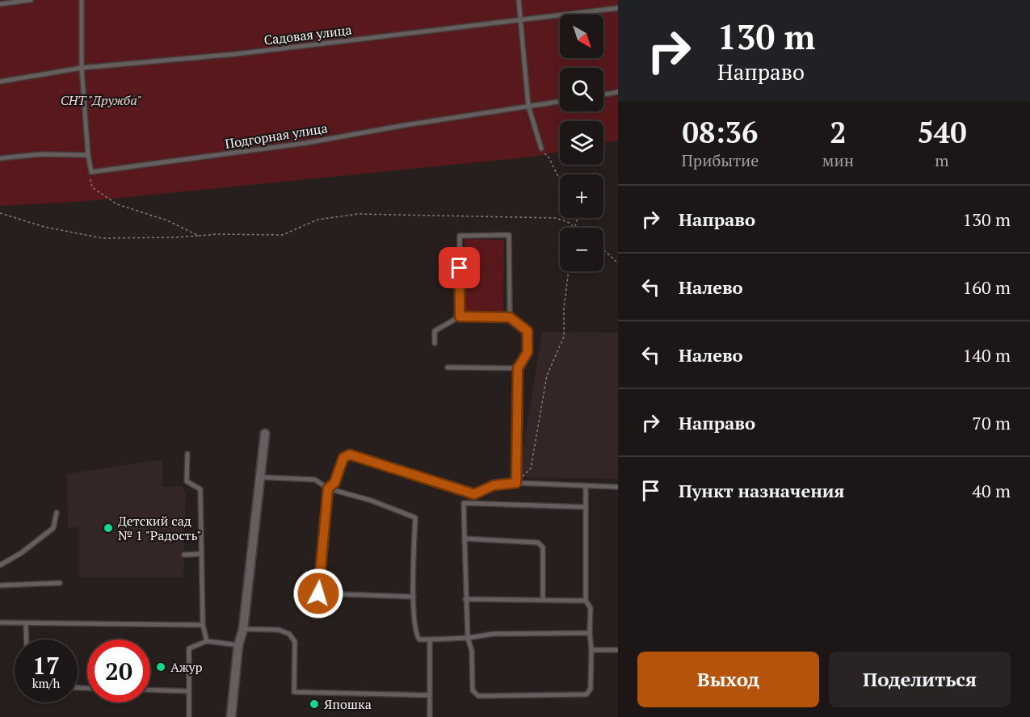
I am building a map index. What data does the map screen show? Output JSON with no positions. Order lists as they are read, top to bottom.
{
  "streets": {
    "lane": ["Садовая улица", "Подгорная улица"]
  },
  "parks": ["СНТ \"Дружба\""],
  "places": ["Детский сад № 1 \"Радость\"", "Ажур", "Япошка"],
  "north": "bottom right",
  "page": {
    "turn": ["130 m", "Направо"],
    "map_buttons": ["+", "−"],
    "eta": [
      "08:36",
      "Прибытие",
      "2",
      "мин",
      "540",
      "m"
    ],
    "list": [
      {
        "name": "Направо",
        "value": "130 m"
      },
      {
        "name": "Налево",
        "value": "160 m"
      },
      {
        "name": "Налево",
        "value": "140 m"
      },
      {
        "name": "Направо",
        "value": "70 m"
      },
      {
        "name": "Пункт назначения",
        "value": "40 m"
      }
    ],
    "speed": "17 km/h",
    "limit": "20",
    "buttons": ["Выход", "Поделиться"]
  }
}
